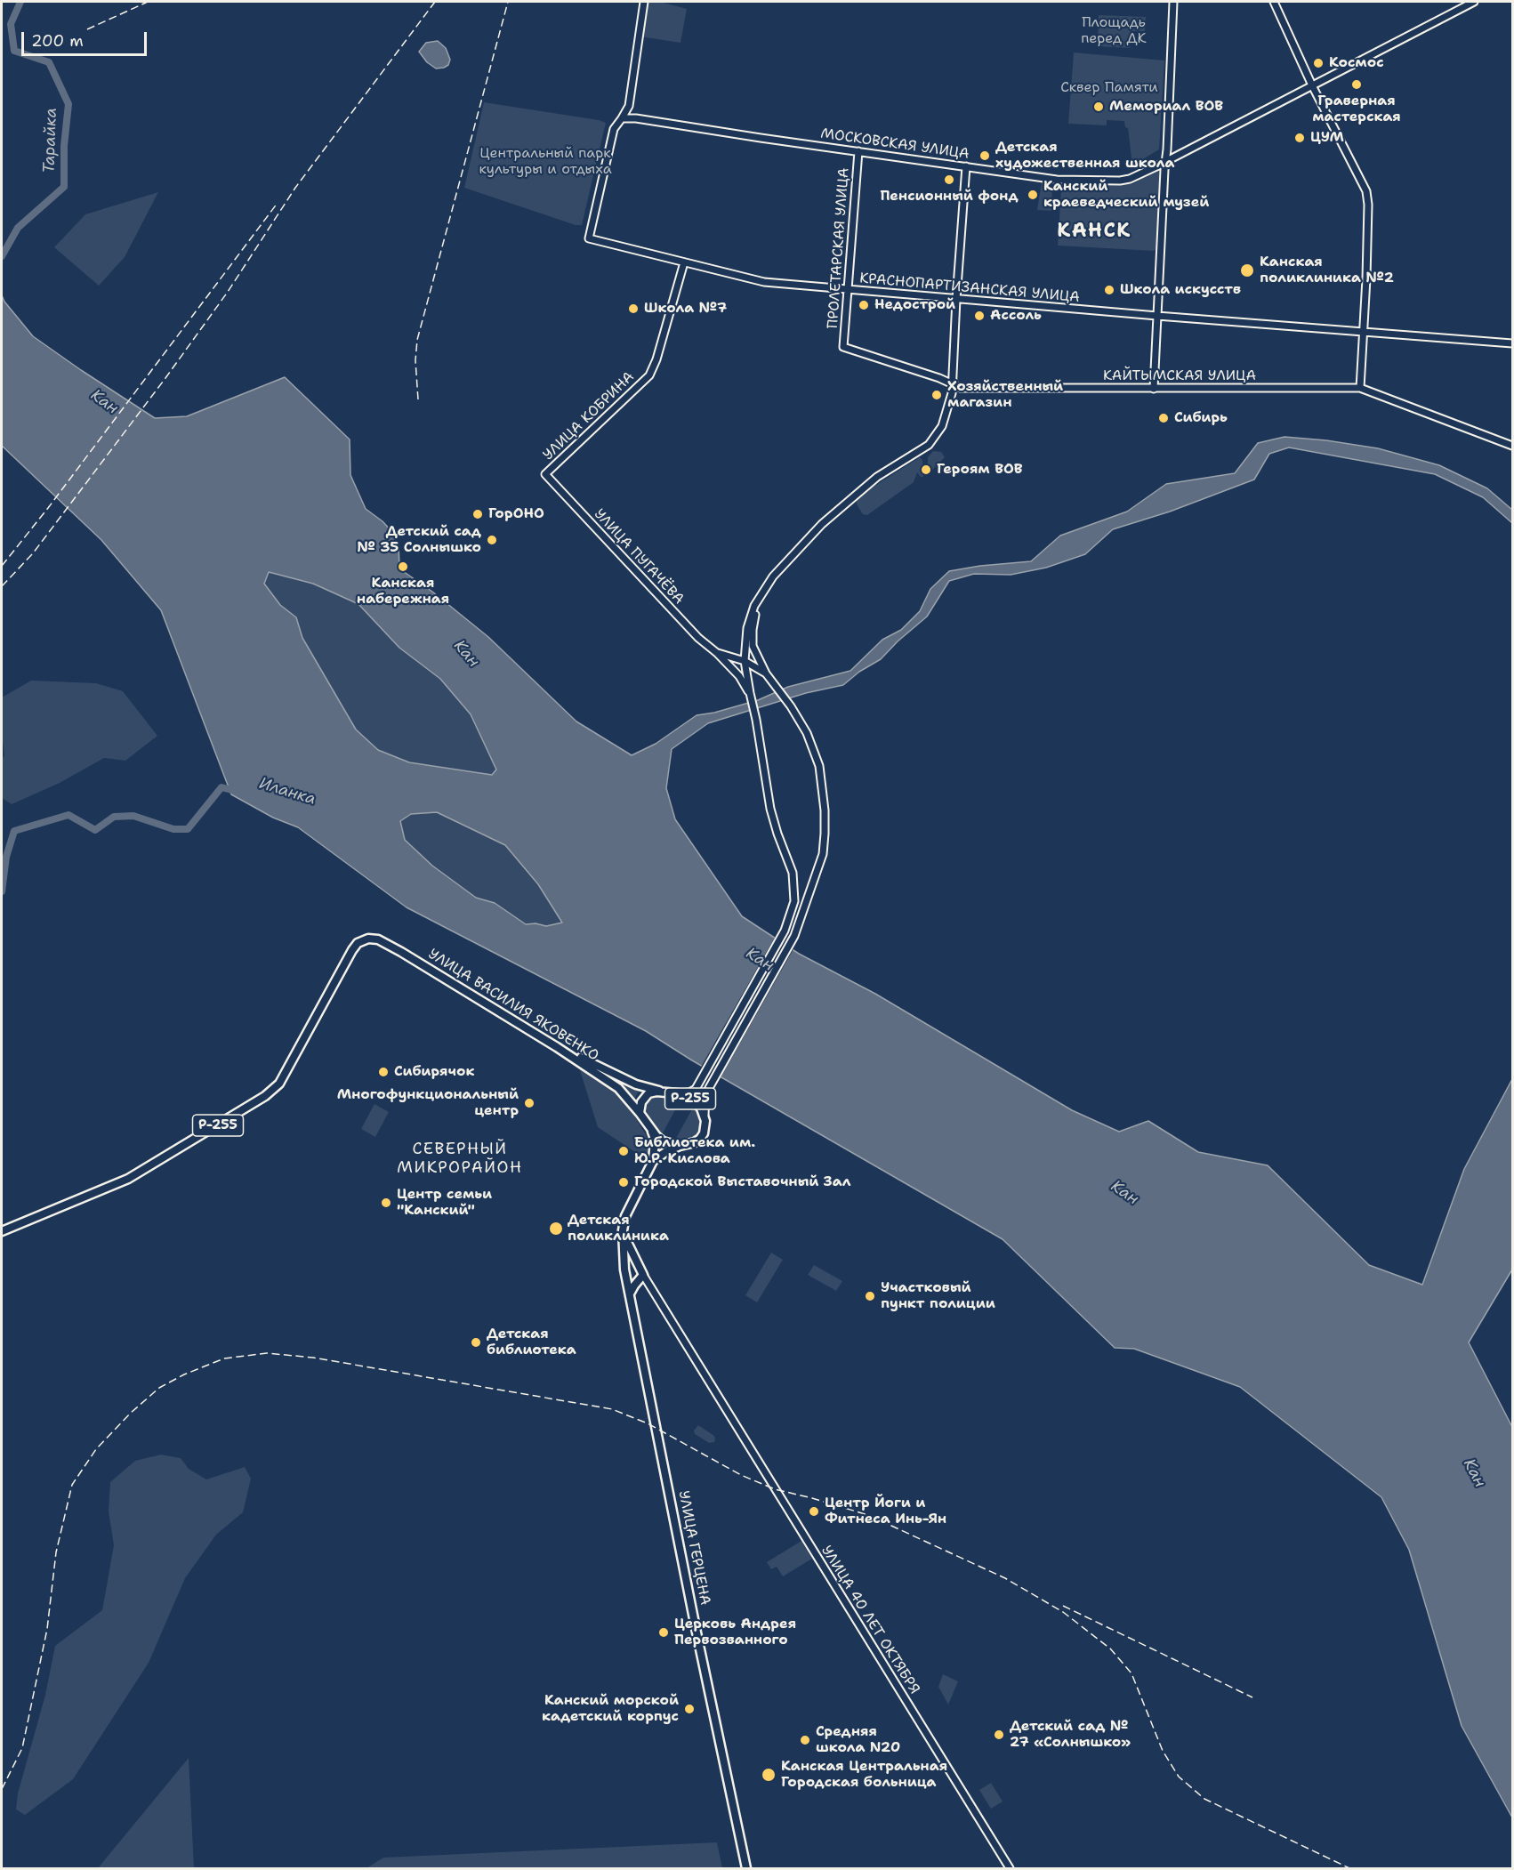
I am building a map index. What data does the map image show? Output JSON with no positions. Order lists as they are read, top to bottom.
{
  "streets": {
    "main road": ["УЛИЦА ВАСИЛИЯ ЯКОВЕНКО", "Р-255", "УЛИЦА ГЕРЦЕНА"],
    "street": [
      "МОСКОВСКАЯ УЛИЦА",
      "ПРОЛЕТАРСКАЯ УЛИЦА",
      "КРАСНОПАРТИЗАНСКАЯ УЛИЦА",
      "КАЙТЫМСКАЯ УЛИЦА",
      "УЛИЦА КОБРИНА",
      "УЛИЦА ПУГАЧЁВА",
      "УЛИЦА 40 ЛЕТ ОКТЯБРЯ"
    ]
  },
  "crossings": [
    ["МОСКОВСКАЯ УЛИЦА", "ПРОЛЕТАРСКАЯ УЛИЦА"],
    ["МОСКОВСКАЯ УЛИЦА", "КРАСНОПАРТИЗАНСКАЯ УЛИЦА"],
    ["ПРОЛЕТАРСКАЯ УЛИЦА", "КРАСНОПАРТИЗАНСКАЯ УЛИЦА"],
    ["ПРОЛЕТАРСКАЯ УЛИЦА", "КАЙТЫМСКАЯ УЛИЦА"],
    ["КРАСНОПАРТИЗАНСКАЯ УЛИЦА", "УЛИЦА КОБРИНА"],
    ["УЛИЦА КОБРИНА", "УЛИЦА ПУГАЧЁВА"],
    ["УЛИЦА ПУГАЧЁВА", "Р-255"],
    ["УЛИЦА ВАСИЛИЯ ЯКОВЕНКО", "Р-255"]
  ],
  "districts": ["КАНСК", "СЕВЕРНЫЙ МИКРОРАЙОН"],
  "water": ["Тарайка", "Кан", "Иланка"],
  "parks": ["Площадь перед ДК", "Сквер Памяти", "Центральный парк культуры и отдыха"],
  "places": [
    "Космос",
    "Граверная мастерская",
    "Мемориал ВОВ",
    "ЦУМ",
    "Детская художественная школа",
    "Пенсионный фонд",
    "Канский краеведческий музей",
    "Канская поликлиника №2",
    "Школа искусств",
    "Недострой",
    "Школа №7",
    "Ассоль",
    "Хозяйственный магазин",
    "Сибирь",
    "Героям ВОВ",
    "ГорОНО",
    "Детский сад № 35 Солнышко",
    "Канская набережная",
    "Сибирячок",
    "Многофункциональный центр",
    "Библиотека им. Ю.Р. Кислова",
    "Городской Выставочный Зал",
    "Центр семьи \"Канский\"",
    "Детская поликлиника",
    "Участковый пункт полиции",
    "Детская библиотека",
    "Центр Йоги и Фитнеса Инь-Ян",
    "Церковь Андрея Первозванного",
    "Канский морской кадетский корпус",
    "Детский сад № 27 «Солнышко»",
    "Средняя школа N20",
    "Канская Центральная Городская больница"
  ],
  "scale_bar": "200 m"
}
